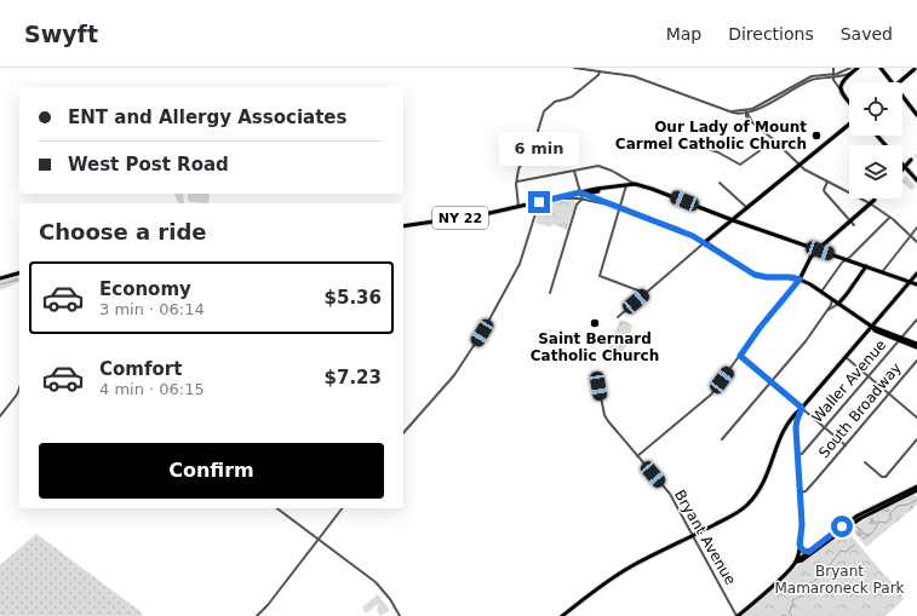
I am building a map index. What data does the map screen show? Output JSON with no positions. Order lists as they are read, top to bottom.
{
  "streets": {
    "main road": ["NY 22"],
    "street": ["Waller Avenue", "South Broadway", "Bryant Avenue"]
  },
  "parks": ["Bryant Mamaroneck Park"],
  "places": ["Our Lady of Mount Carmel Catholic Church", "Saint Bernard Catholic Church"],
  "page": {
    "header": "Swyft",
    "nav": ["Map", "Directions", "Saved"],
    "banner": ["ENT and Allergy Associates", "West Post Road"],
    "bubble": "6 min",
    "heading": "Choose a ride",
    "list": [
      {
        "name": "Economy",
        "note": "3 min · 06:14",
        "value": "$5.36"
      },
      {
        "name": "Comfort",
        "note": "4 min · 06:15",
        "value": "$7.23"
      }
    ],
    "buttons": "Confirm"
  }
}
